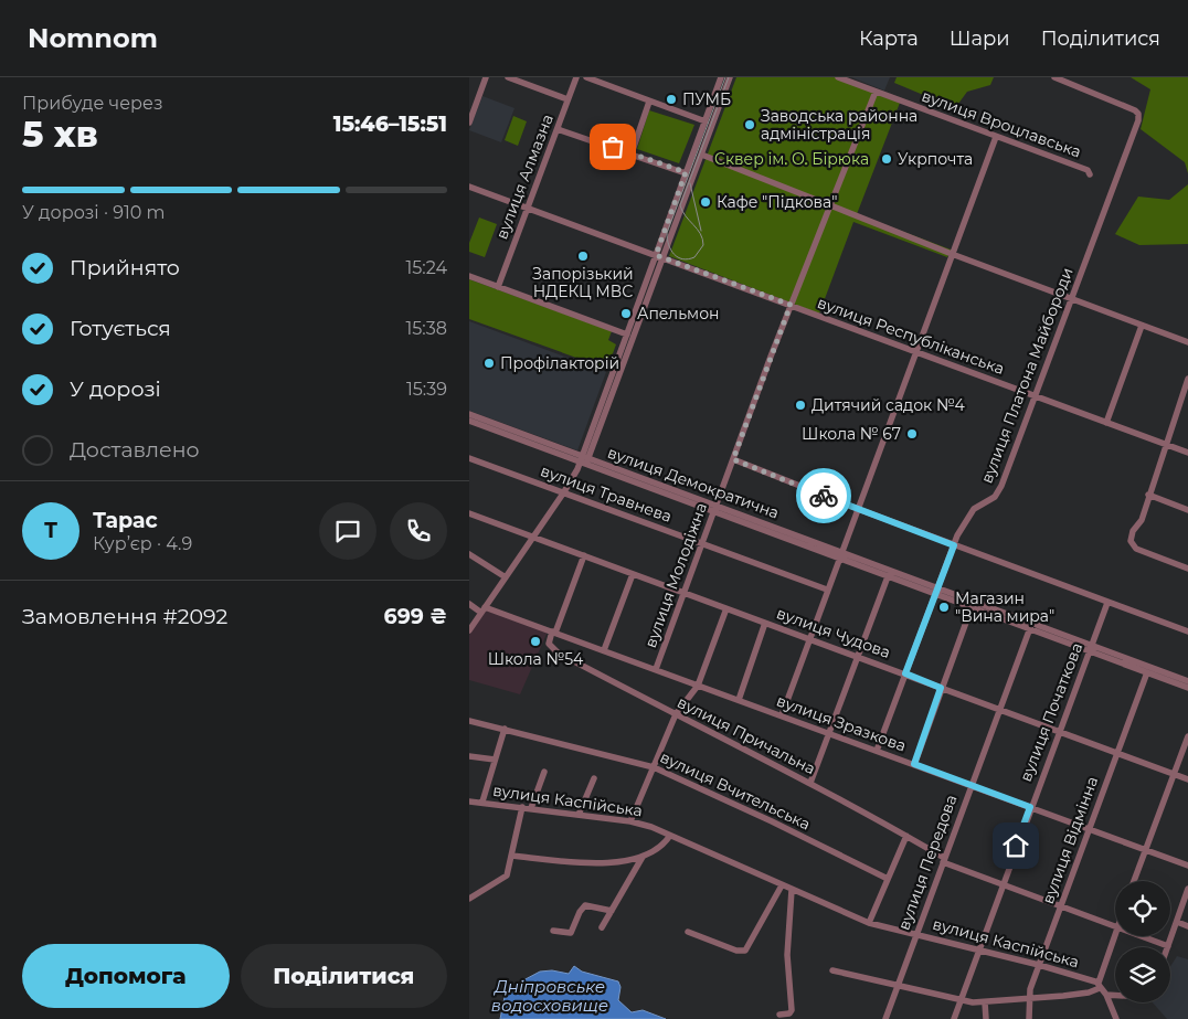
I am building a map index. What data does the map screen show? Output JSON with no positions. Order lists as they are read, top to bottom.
{
  "streets": {
    "street": [
      "вулиця Вроцлавська",
      "вулиця Алмазна",
      "вулиця Республіканська",
      "вулиця Платона Майбороди",
      "вулиця Демократична",
      "вулиця Травнева",
      "вулиця Молодіжна",
      "вулиця Чудова",
      "вулиця Початкова",
      "вулиця Зразкова",
      "вулиця Причальна",
      "вулиця Вчительська",
      "вулиця Каспійська",
      "вулиця Відмінна",
      "вулиця Передова"
    ]
  },
  "crossings": [
    ["вулиця Вроцлавська", "вулиця Молодіжна"],
    ["вулиця Алмазна", "вулиця Республіканська"],
    ["вулиця Республіканська", "вулиця Платона Майбороди"],
    ["вулиця Республіканська", "вулиця Молодіжна"],
    ["вулиця Платона Майбороди", "вулиця Демократична"],
    ["вулиця Платона Майбороди", "вулиця Чудова"],
    ["вулиця Платона Майбороди", "вулиця Зразкова"],
    ["вулиця Демократична", "вулиця Молодіжна"],
    ["вулиця Демократична", "вулиця Початкова"],
    ["вулиця Демократична", "вулиця Відмінна"],
    ["вулиця Демократична", "вулиця Передова"],
    ["вулиця Травнева", "вулиця Молодіжна"],
    ["вулиця Молодіжна", "вулиця Чудова"],
    ["вулиця Молодіжна", "вулиця Зразкова"],
    ["вулиця Чудова", "вулиця Початкова"],
    ["вулиця Чудова", "вулиця Відмінна"],
    ["вулиця Чудова", "вулиця Передова"],
    ["вулиця Початкова", "вулиця Зразкова"],
    ["вулиця Початкова", "вулиця Причальна"],
    ["вулиця Початкова", "вулиця Каспійська"],
    ["вулиця Зразкова", "вулиця Причальна"],
    ["вулиця Зразкова", "вулиця Відмінна"],
    ["вулиця Зразкова", "вулиця Передова"],
    ["вулиця Причальна", "вулиця Відмінна"],
    ["вулиця Причальна", "вулиця Передова"],
    ["вулиця Каспійська", "вулиця Відмінна"],
    ["вулиця Каспійська", "вулиця Передова"]
  ],
  "water": ["Дніпровське водосховище"],
  "parks": ["Сквер ім. О. Бірюка"],
  "places": [
    "ПУМБ",
    "Заводська районна адміністрація",
    "Укрпочта",
    "Кафе \"Підкова\"",
    "Запорізький НДЕКЦ МВС",
    "Апельмон",
    "Профілакторій",
    "Дитячий садок №4",
    "Школа № 67",
    "Магазин \"Вина мира\"",
    "Школа №54"
  ],
  "page": {
    "header": "Nomnom",
    "nav": ["Карта", "Шари", "Поділитися"],
    "heading": ["5 хв", "Прибуде через", "15:46–15:51"],
    "panel": [
      "Тарас",
      "Кур’єр · 4.9",
      "Замовлення #2092",
      "699 ₴"
    ],
    "bar": "У дорозі · 910 m",
    "list": [
      ["Прийнято", "15:24"],
      ["Готується", "15:38"],
      ["У дорозі", "15:39"],
      "Доставлено"
    ],
    "round": "Т",
    "buttons": ["Допомога", "Поділитися"]
  }
}
